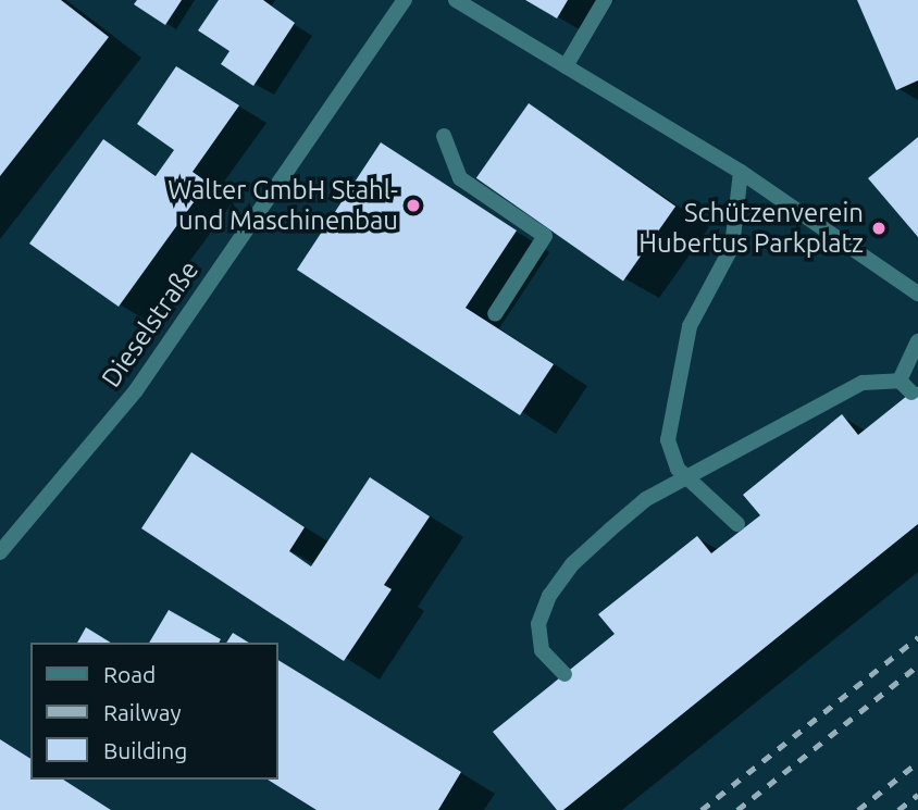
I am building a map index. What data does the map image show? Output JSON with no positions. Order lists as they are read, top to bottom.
{
  "streets": {
    "street": ["Dieselstraße"]
  },
  "places": ["Walter GmbH Stahl- und Maschinenbau", "Schützenverein Hubertus Parkplatz"],
  "legend": ["Road", "Railway", "Building"]
}
